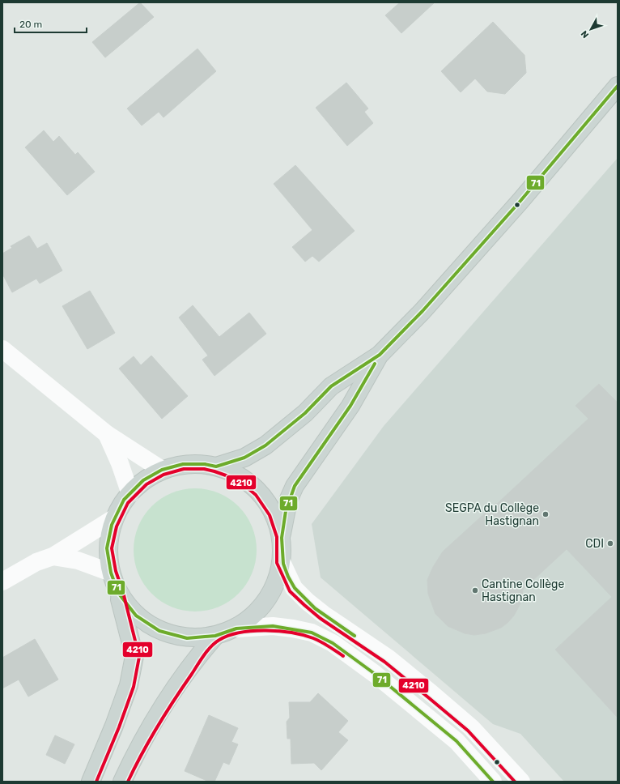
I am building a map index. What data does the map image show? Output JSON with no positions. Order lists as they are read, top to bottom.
{
  "places": ["SEGPA du Collège Hastignan", "CDI", "Cantine Collège Hastignan"],
  "lines": ["transit line 71", "transit line 4210"],
  "scale_bar": "20 m",
  "north": "bottom left"
}
